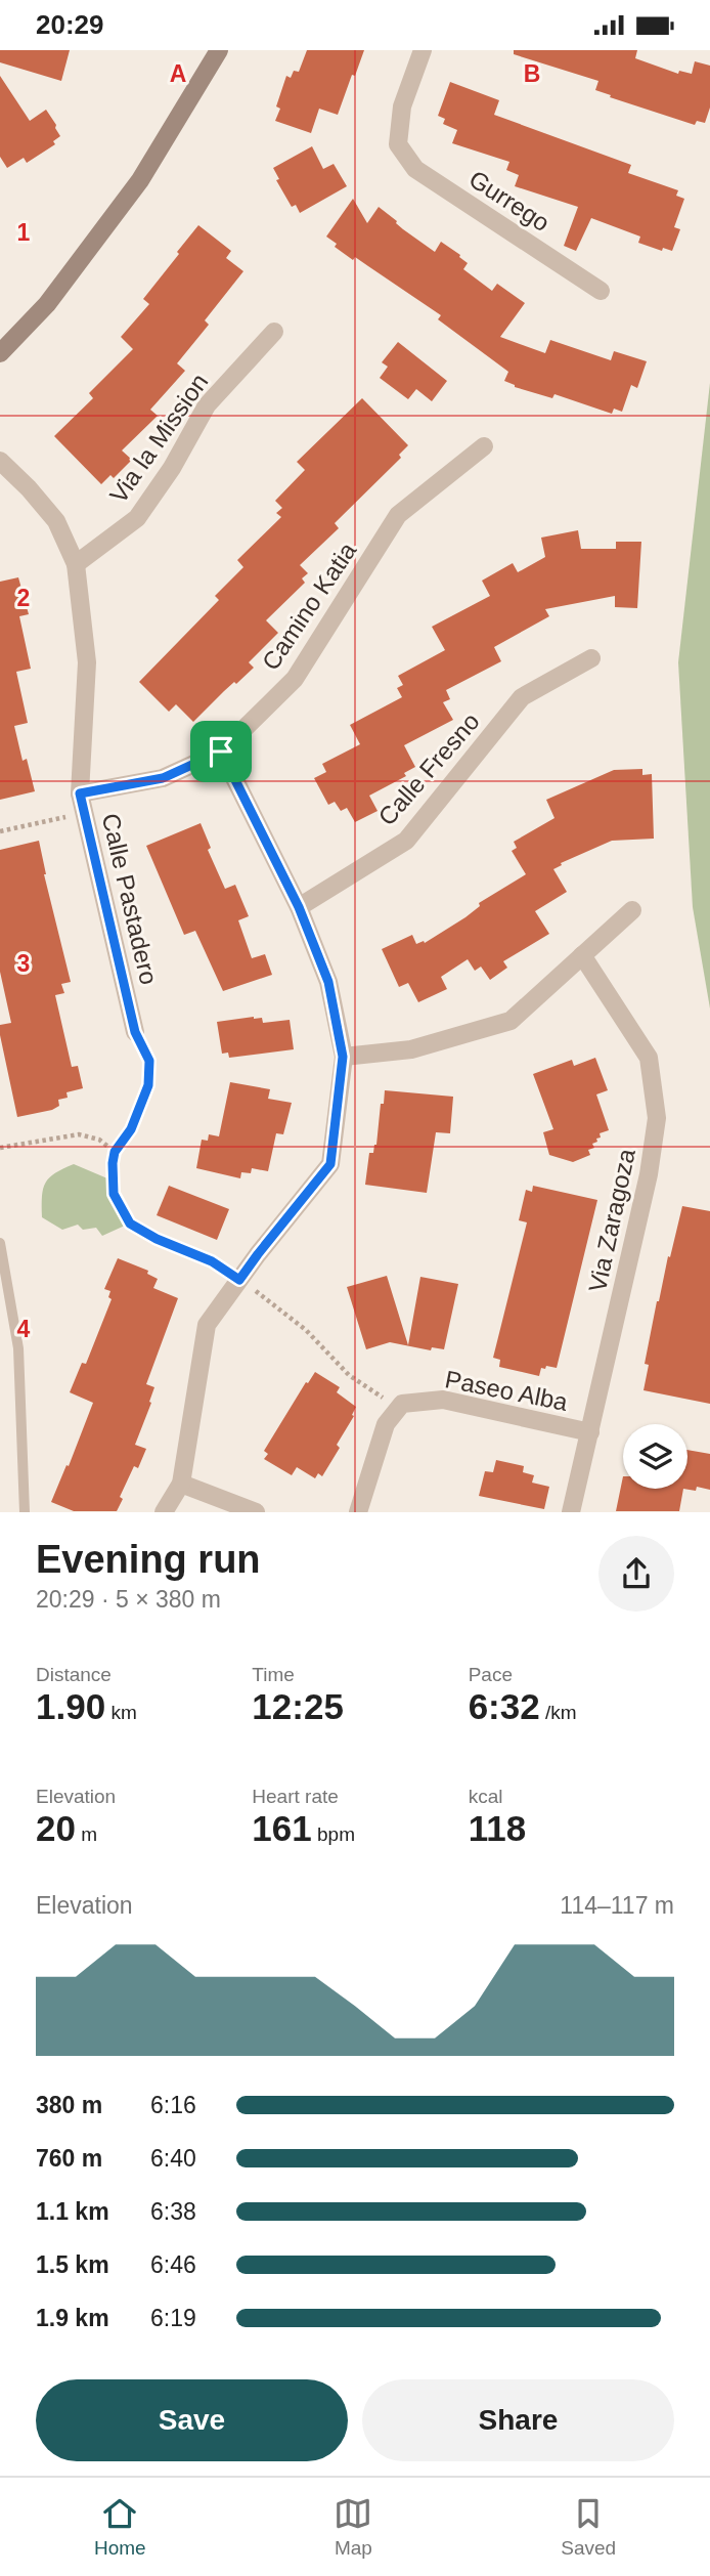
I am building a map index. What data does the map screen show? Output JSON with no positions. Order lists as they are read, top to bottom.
{
  "streets": {
    "street": [
      "Gurrego",
      "Via la Mission",
      "Camino Katia",
      "Calle Fresno",
      "Calle Pastadero",
      "Via Zaragoza",
      "Paseo Alba"
    ]
  },
  "crossings": [
    ["Via la Mission", "Calle Pastadero"],
    ["Camino Katia", "Calle Pastadero"],
    ["Via Zaragoza", "Paseo Alba"]
  ],
  "page": {
    "status": "20:29",
    "heading": ["Evening run", "20:29 · 5 × 380 m"],
    "stats": [
      ["Distance", "1.90 km"],
      ["Time", "12:25"],
      ["Pace", "6:32 /km"],
      ["Elevation", "20 m"],
      ["Heart rate", "161 bpm"],
      ["kcal", "118"]
    ],
    "chart": ["Elevation", "114–117 m"],
    "list": [
      {
        "name": "380 m",
        "note": "6:16"
      },
      {
        "name": "760 m",
        "note": "6:40"
      },
      {
        "name": "1.1 km",
        "note": "6:38"
      },
      {
        "name": "1.5 km",
        "note": "6:46"
      },
      {
        "name": "1.9 km",
        "note": "6:19"
      }
    ],
    "buttons": ["Save", "Share"],
    "tabs": ["Home", "Map", "Saved"]
  },
  "grid": {
    "columns": ["A", "B"],
    "rows": [
      "1",
      "2",
      "3",
      "4"
    ]
  }
}
